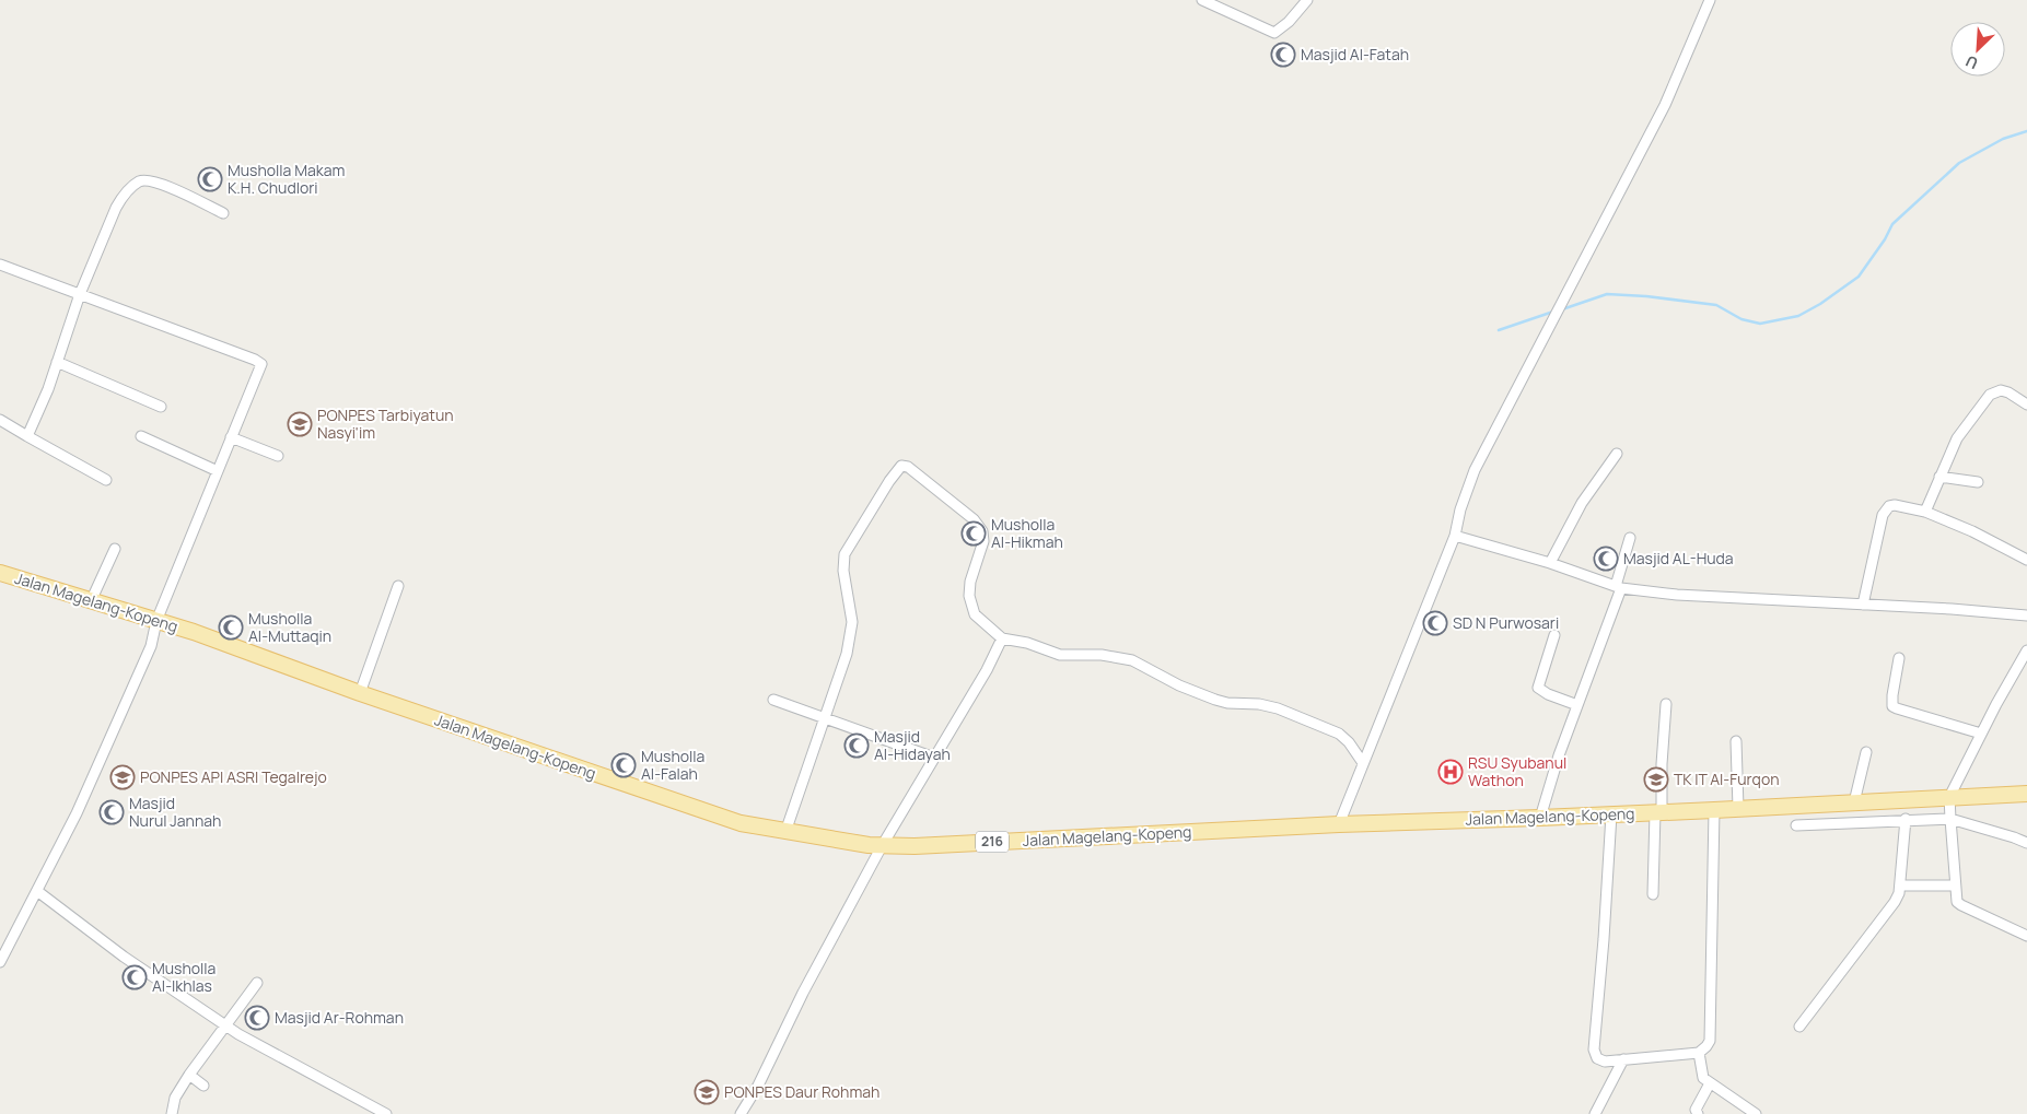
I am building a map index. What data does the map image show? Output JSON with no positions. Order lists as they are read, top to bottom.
{
  "streets": {
    "main road": ["Jalan Magelang-Kopeng", "216"]
  },
  "places": {
    "mosque": [
      "Masjid Al-Fatah",
      "Musholla Makam K.H. Chudlori",
      "Musholla Al-Hikmah",
      "Masjid AL-Huda",
      "SD N Purwosari",
      "Musholla Al-Muttaqin",
      "Masjid Al-Hidayah",
      "Musholla Al-Falah",
      "Masjid Nurul Jannah",
      "Musholla Al-Ikhlas",
      "Masjid Ar-Rohman"
    ],
    "school or university": [
      "PONPES Tarbiyatun Nasyi'im",
      "PONPES API ASRI Tegalrejo",
      "TK IT Al-Furqon",
      "PONPES Daur Rohmah"
    ],
    "hospital": ["RSU Syubanul Wathon"]
  },
  "north": "bottom left"
}
